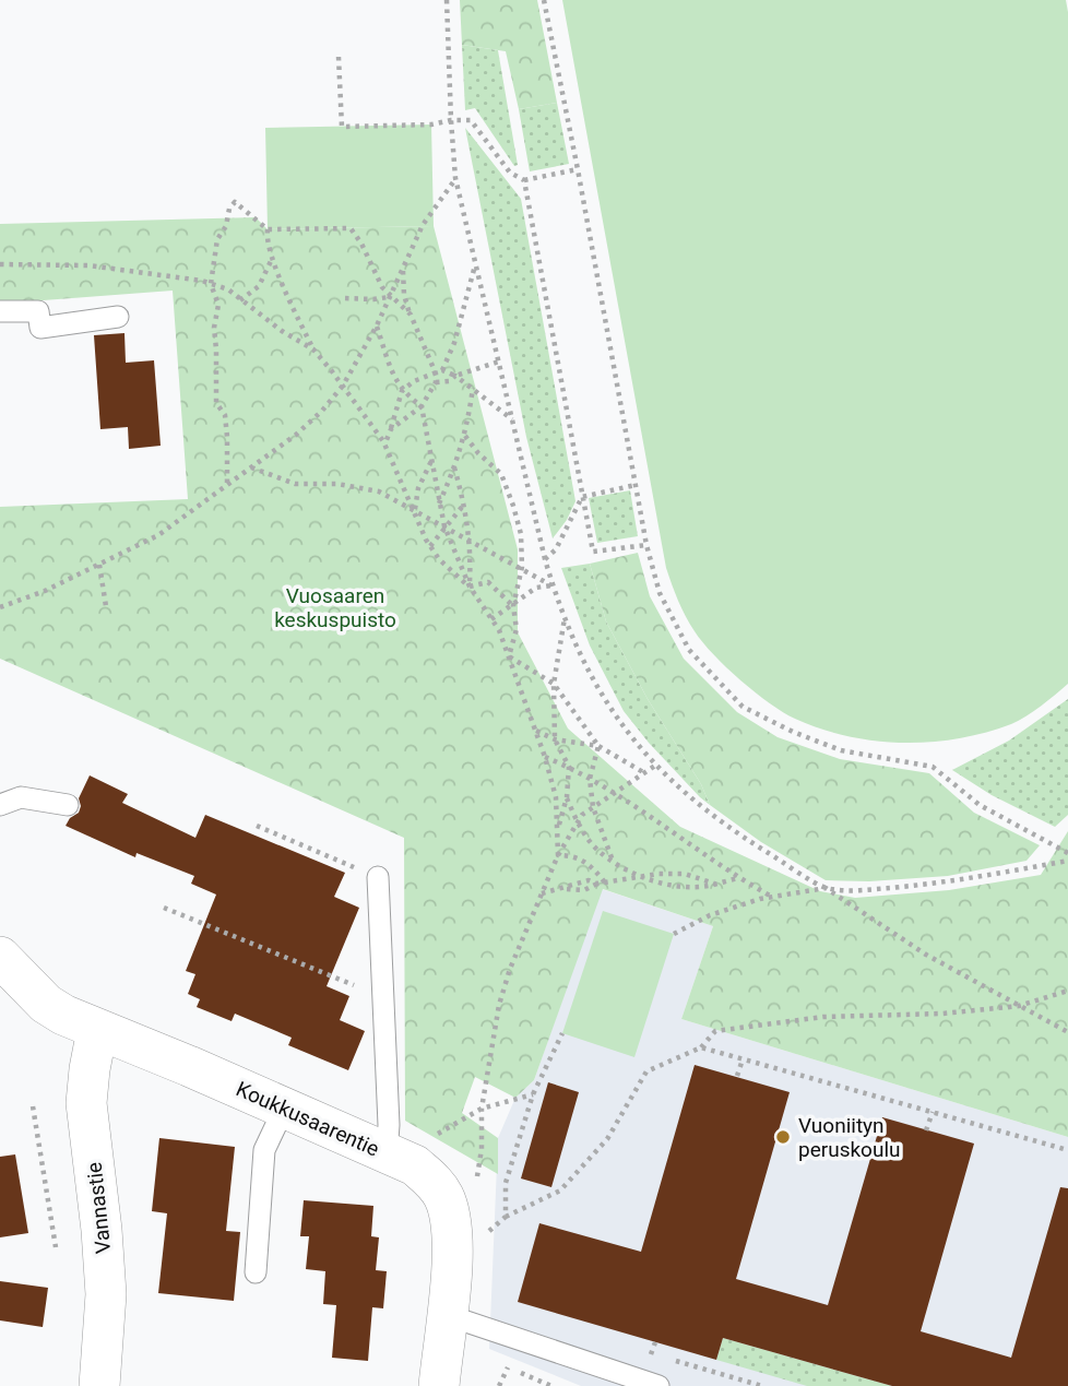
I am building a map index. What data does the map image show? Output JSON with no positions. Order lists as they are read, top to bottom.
{
  "streets": {
    "street": ["Koukkusaarentie", "Vannastie"]
  },
  "crossings": [
    ["Koukkusaarentie", "Vannastie"]
  ],
  "parks": ["Vuosaaren keskuspuisto"],
  "places": ["Vuoniityn peruskoulu"]
}
